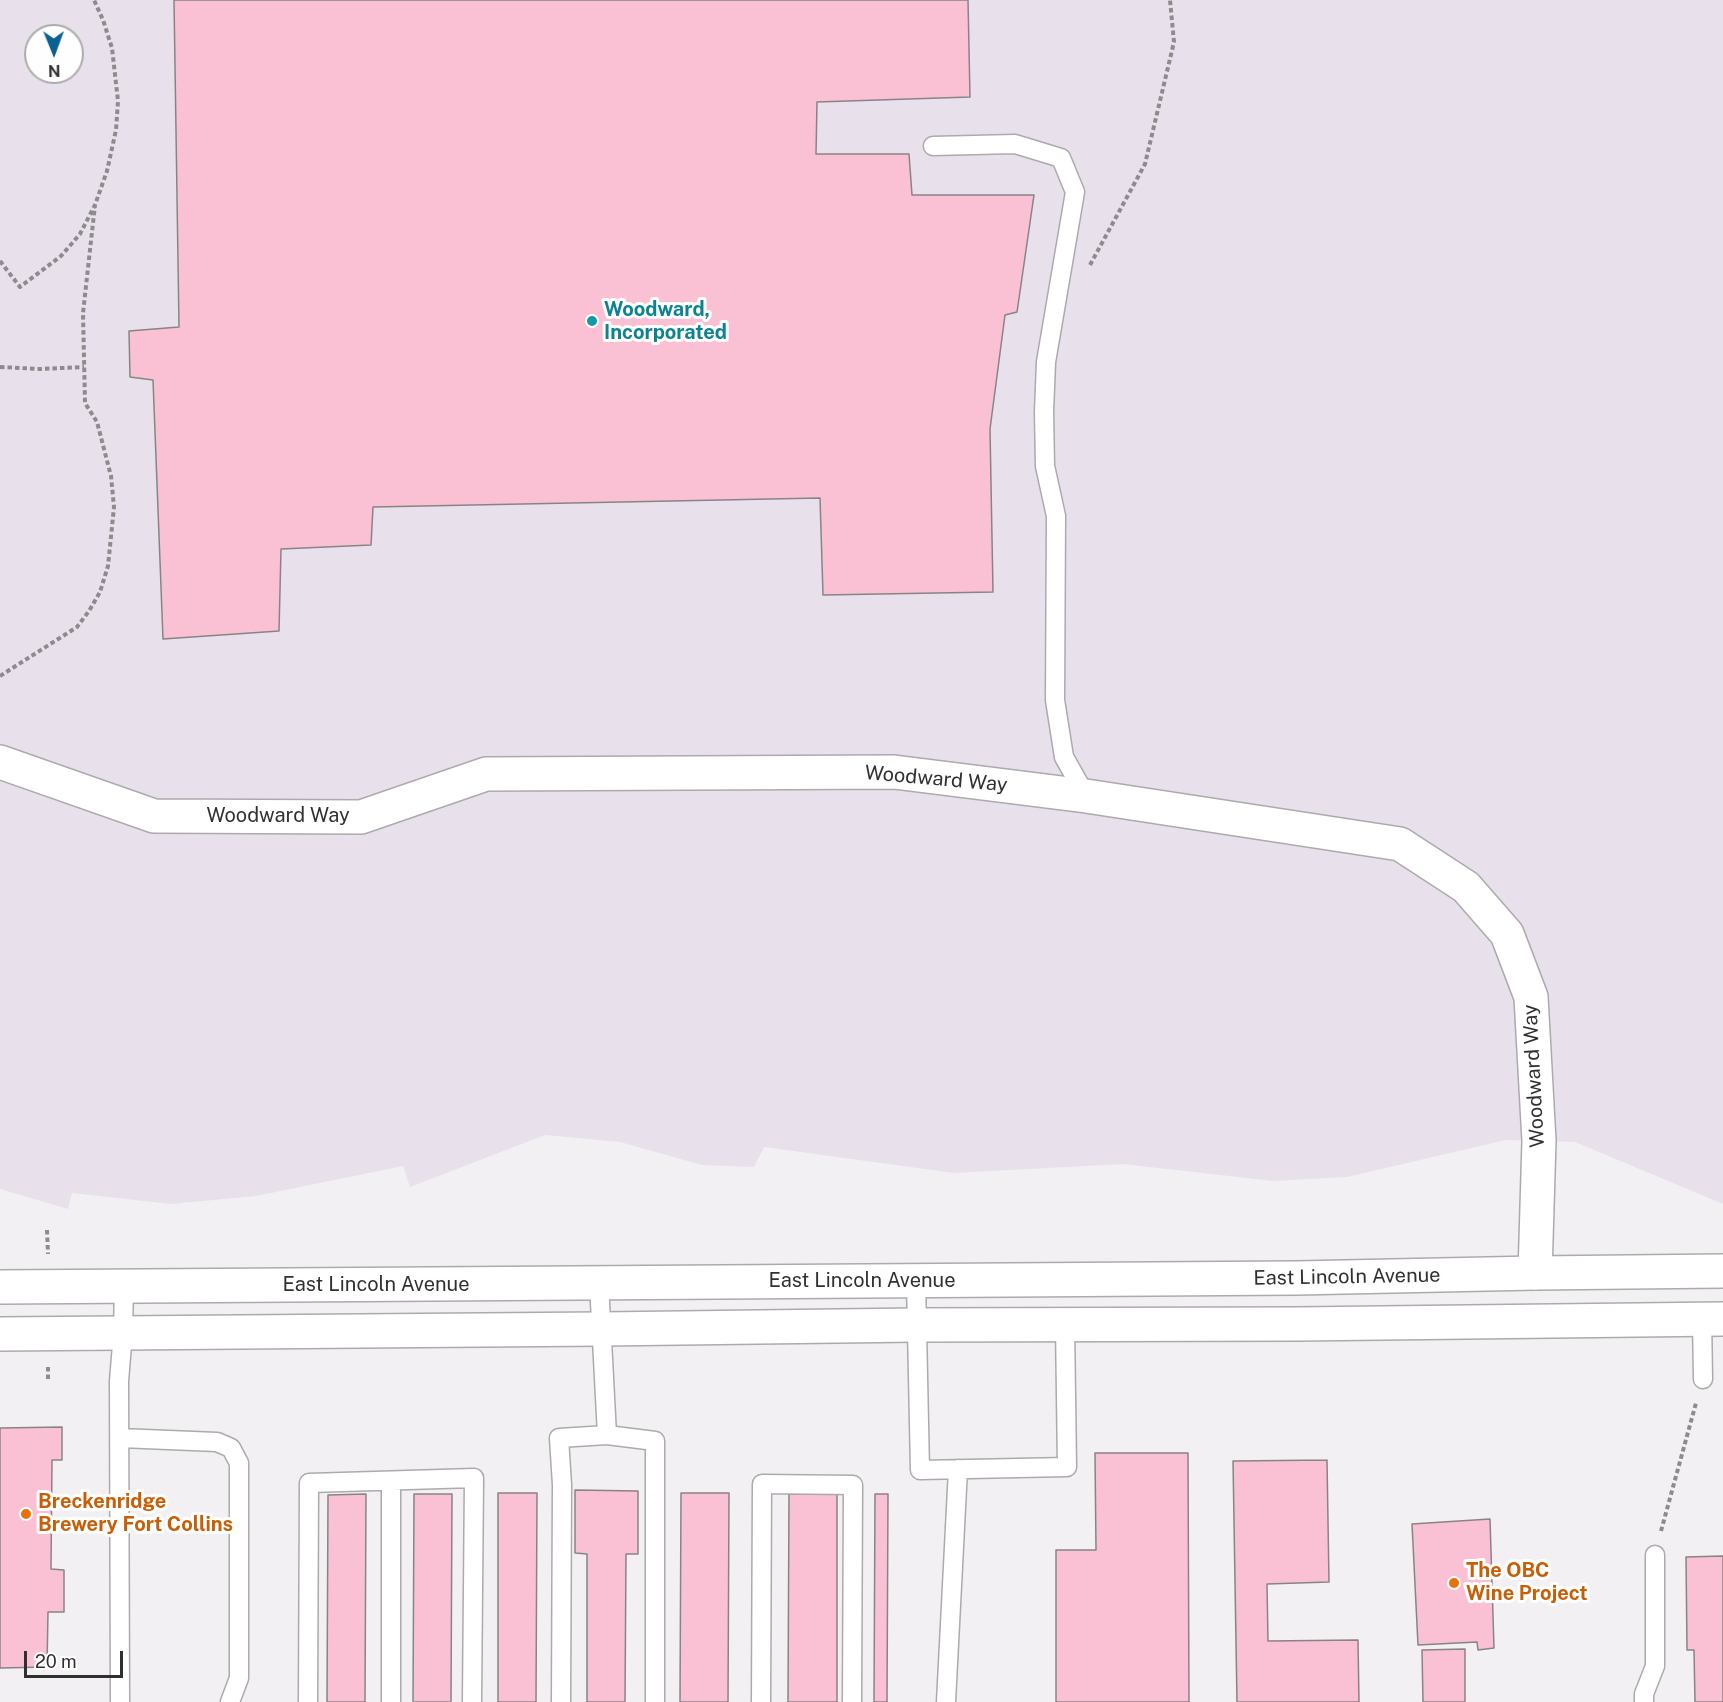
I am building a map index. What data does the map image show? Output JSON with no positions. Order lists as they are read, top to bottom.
{
  "streets": {
    "street": ["Woodward Way", "East Lincoln Avenue"]
  },
  "crossings": [
    ["Woodward Way", "East Lincoln Avenue"]
  ],
  "places": ["Woodward, Incorporated", "Breckenridge Brewery Fort Collins", "The OBC Wine Project"],
  "scale_bar": "20 m",
  "north": "bottom"
}
